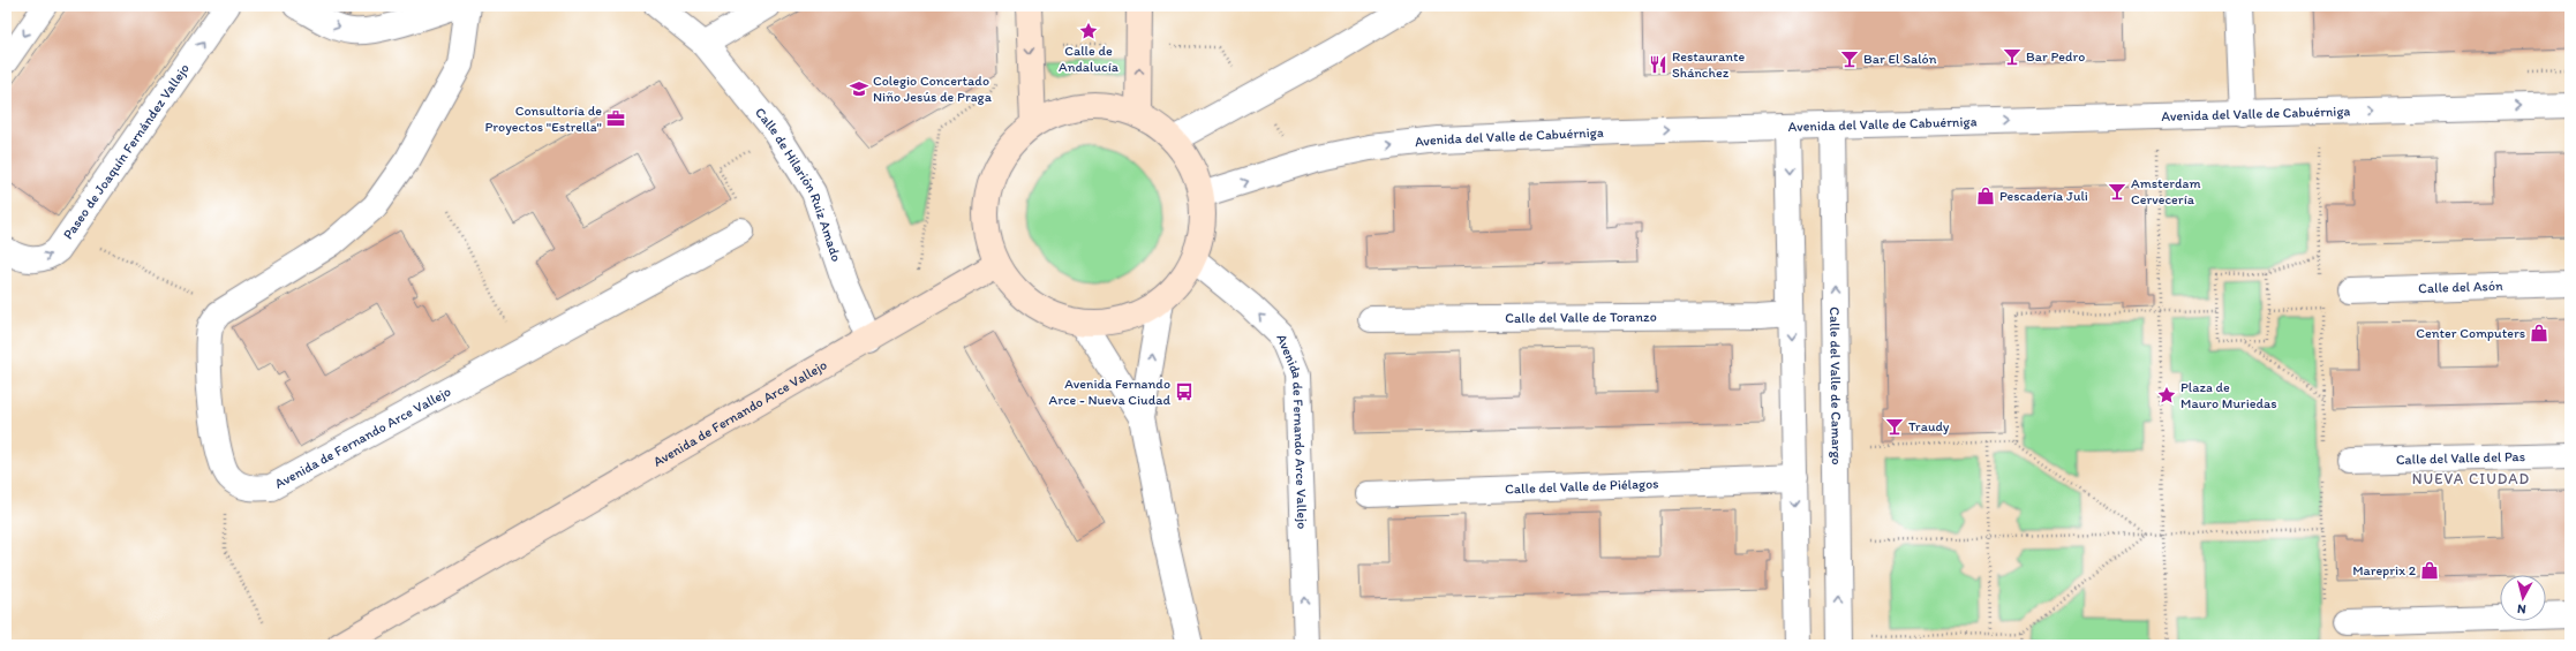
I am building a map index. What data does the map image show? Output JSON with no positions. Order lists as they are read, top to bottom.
{
  "streets": {
    "main road": ["Avenida de Fernando Arce Vallejo"],
    "street": [
      "Avenida del Valle de Cabuérniga",
      "Paseo de Joaquín Fernández Vallejo",
      "Calle de Hilarión Ruiz Amado",
      "Calle del Asón",
      "Calle del Valle de Toranzo",
      "Calle del Valle de Camargo",
      "Calle del Valle del Pas",
      "Calle del Valle de Piélagos"
    ]
  },
  "crossings": [
    ["Avenida del Valle de Cabuérniga", "Calle del Valle de Camargo"],
    ["Calle de Hilarión Ruiz Amado", "Avenida de Fernando Arce Vallejo"]
  ],
  "one_way": ["Avenida del Valle de Cabuérniga"],
  "districts": ["NUEVA CIUDAD"],
  "places": {
    "place": ["Calle de Andalucía", "Plaza de Mauro Muriedas"],
    "bar": [
      "Bar Pedro",
      "Bar El Salón",
      "Amsterdam Cervecería",
      "Traudy"
    ],
    "restaurant": ["Restaurante Shánchez"],
    "school or university": ["Colegio Concertado Niño Jesús de Praga"],
    "office": ["Consultoría de Proyectos \"Estrella\""],
    "shop": ["Pescadería Juli", "Center Computers", "Mareprix 2"],
    "bus stop": ["Avenida Fernando Arce - Nueva Ciudad"]
  },
  "north": "bottom"
}
